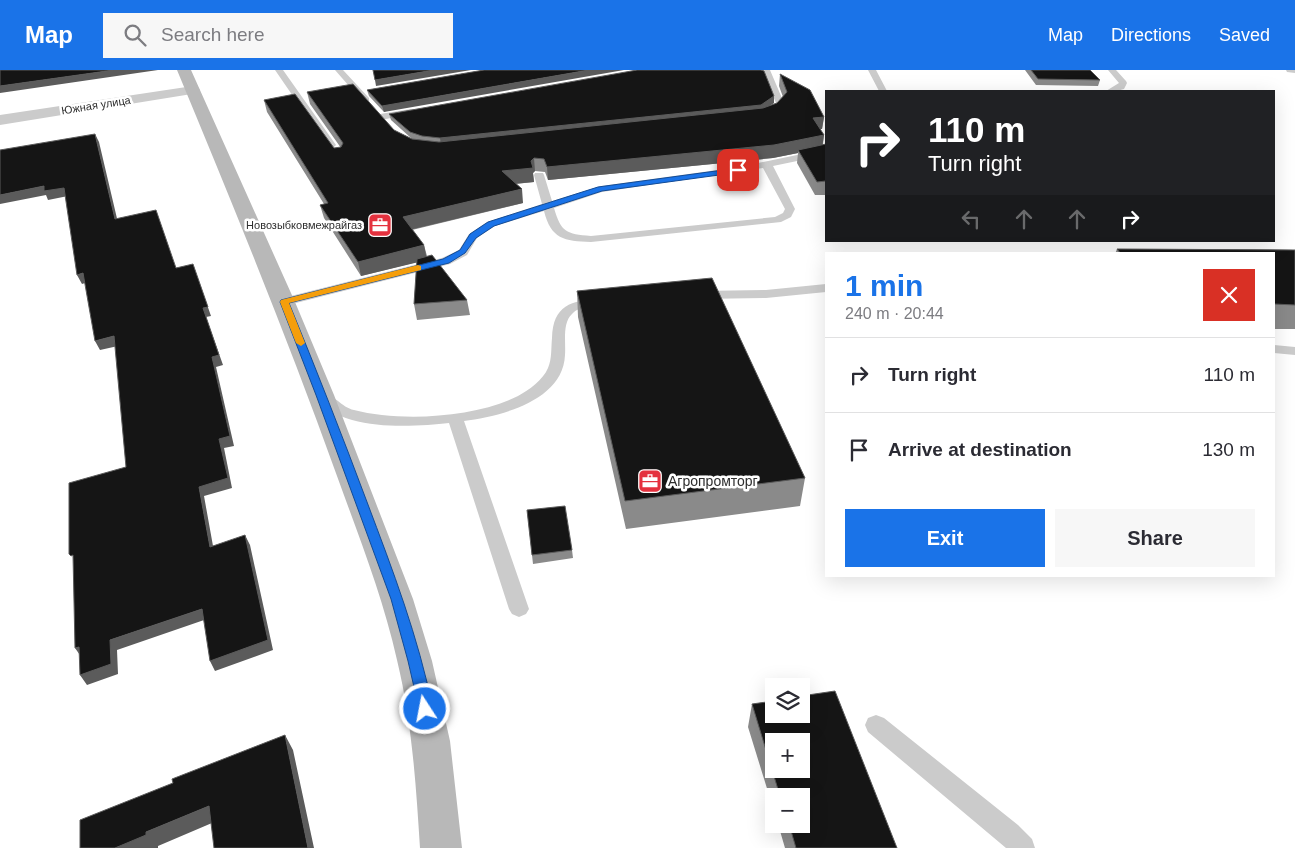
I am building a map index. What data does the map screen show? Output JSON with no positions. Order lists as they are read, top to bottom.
{
  "streets": {
    "street": ["Южная улица"]
  },
  "places": {
    "office": ["Новозыбковмежрайгаз", "Агропромторг"]
  },
  "page": {
    "header": "Map",
    "search": "Search here",
    "nav": ["Map", "Directions", "Saved"],
    "turn": ["110 m", "Turn right"],
    "heading": ["1 min", "240 m · 20:44"],
    "list": [
      {
        "name": "Turn right",
        "value": "110 m"
      },
      {
        "name": "Arrive at destination",
        "value": "130 m"
      }
    ],
    "buttons": ["Exit", "Share"],
    "map_buttons": ["+", "−"]
  }
}
